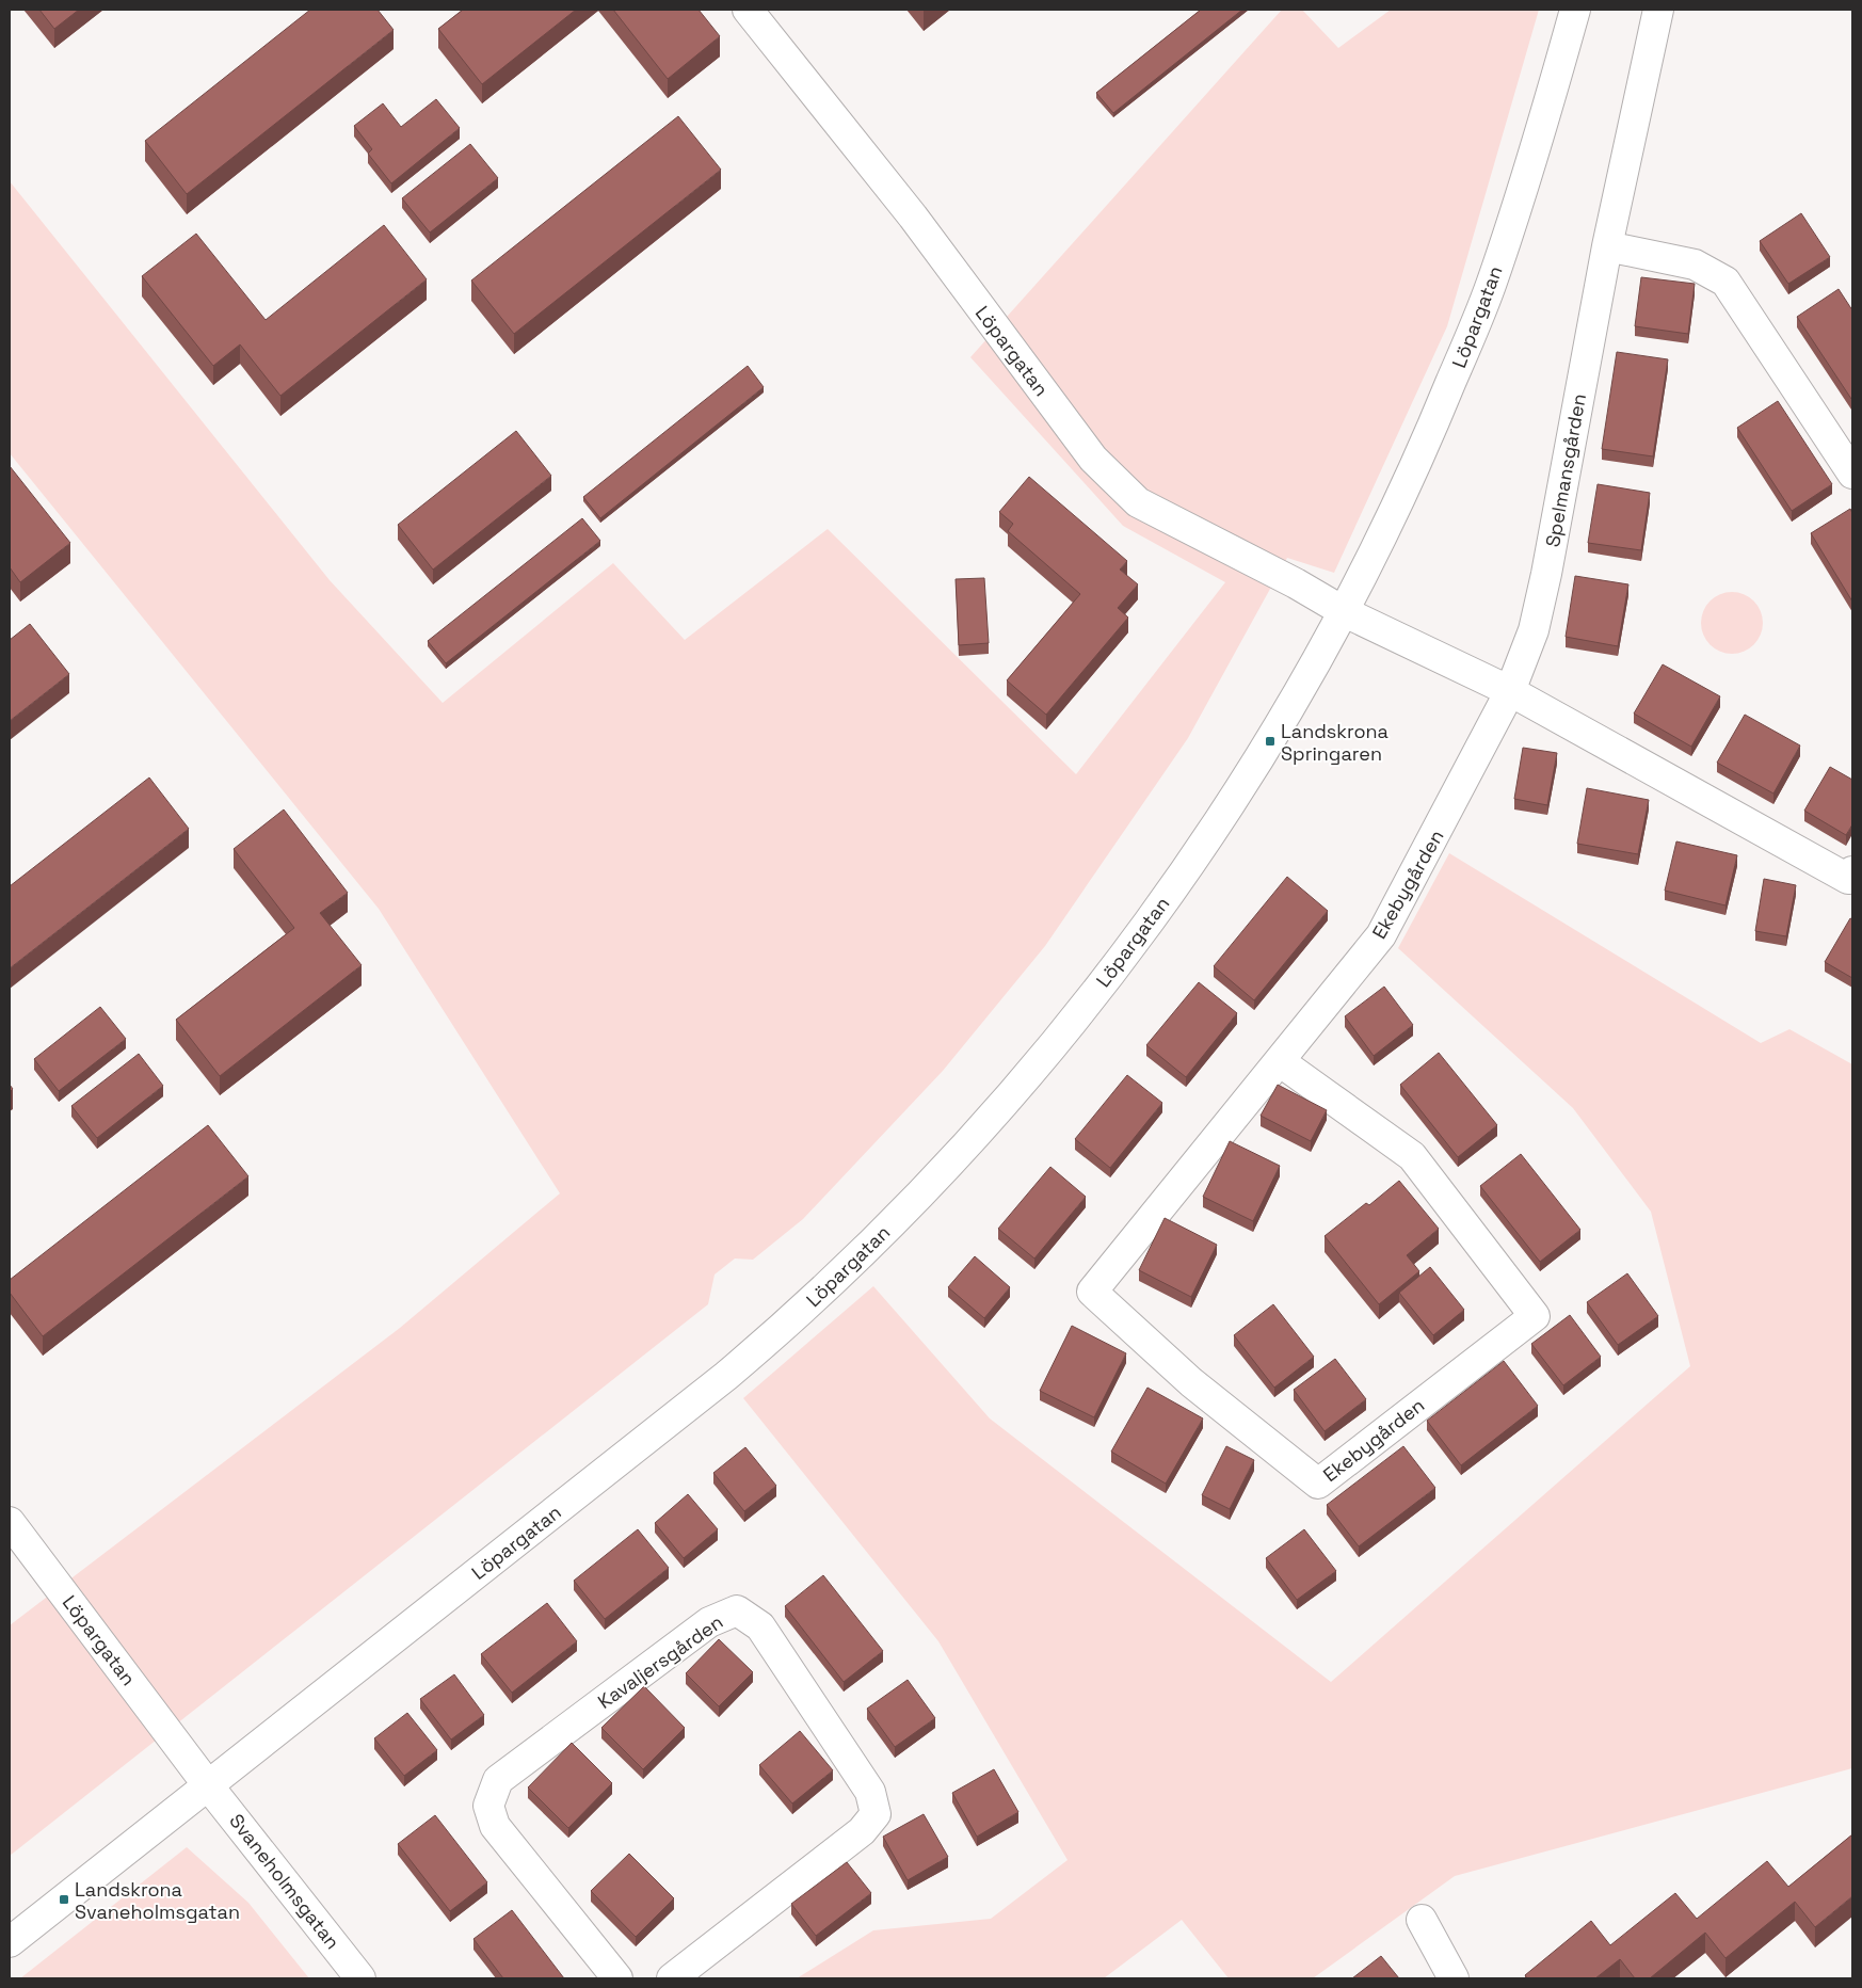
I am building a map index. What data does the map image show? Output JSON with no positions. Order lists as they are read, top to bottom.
{
  "streets": {
    "street": [
      "Löpargatan",
      "Spelmansgården",
      "Ekebygården",
      "Kavaljersgården",
      "Svaneholmsgatan"
    ]
  },
  "crossings": [
    ["Löpargatan", "Svaneholmsgatan"],
    ["Spelmansgården", "Ekebygården"]
  ],
  "places": {
    "transit": ["Landskrona Springaren", "Landskrona Svaneholmsgatan"]
  }
}
